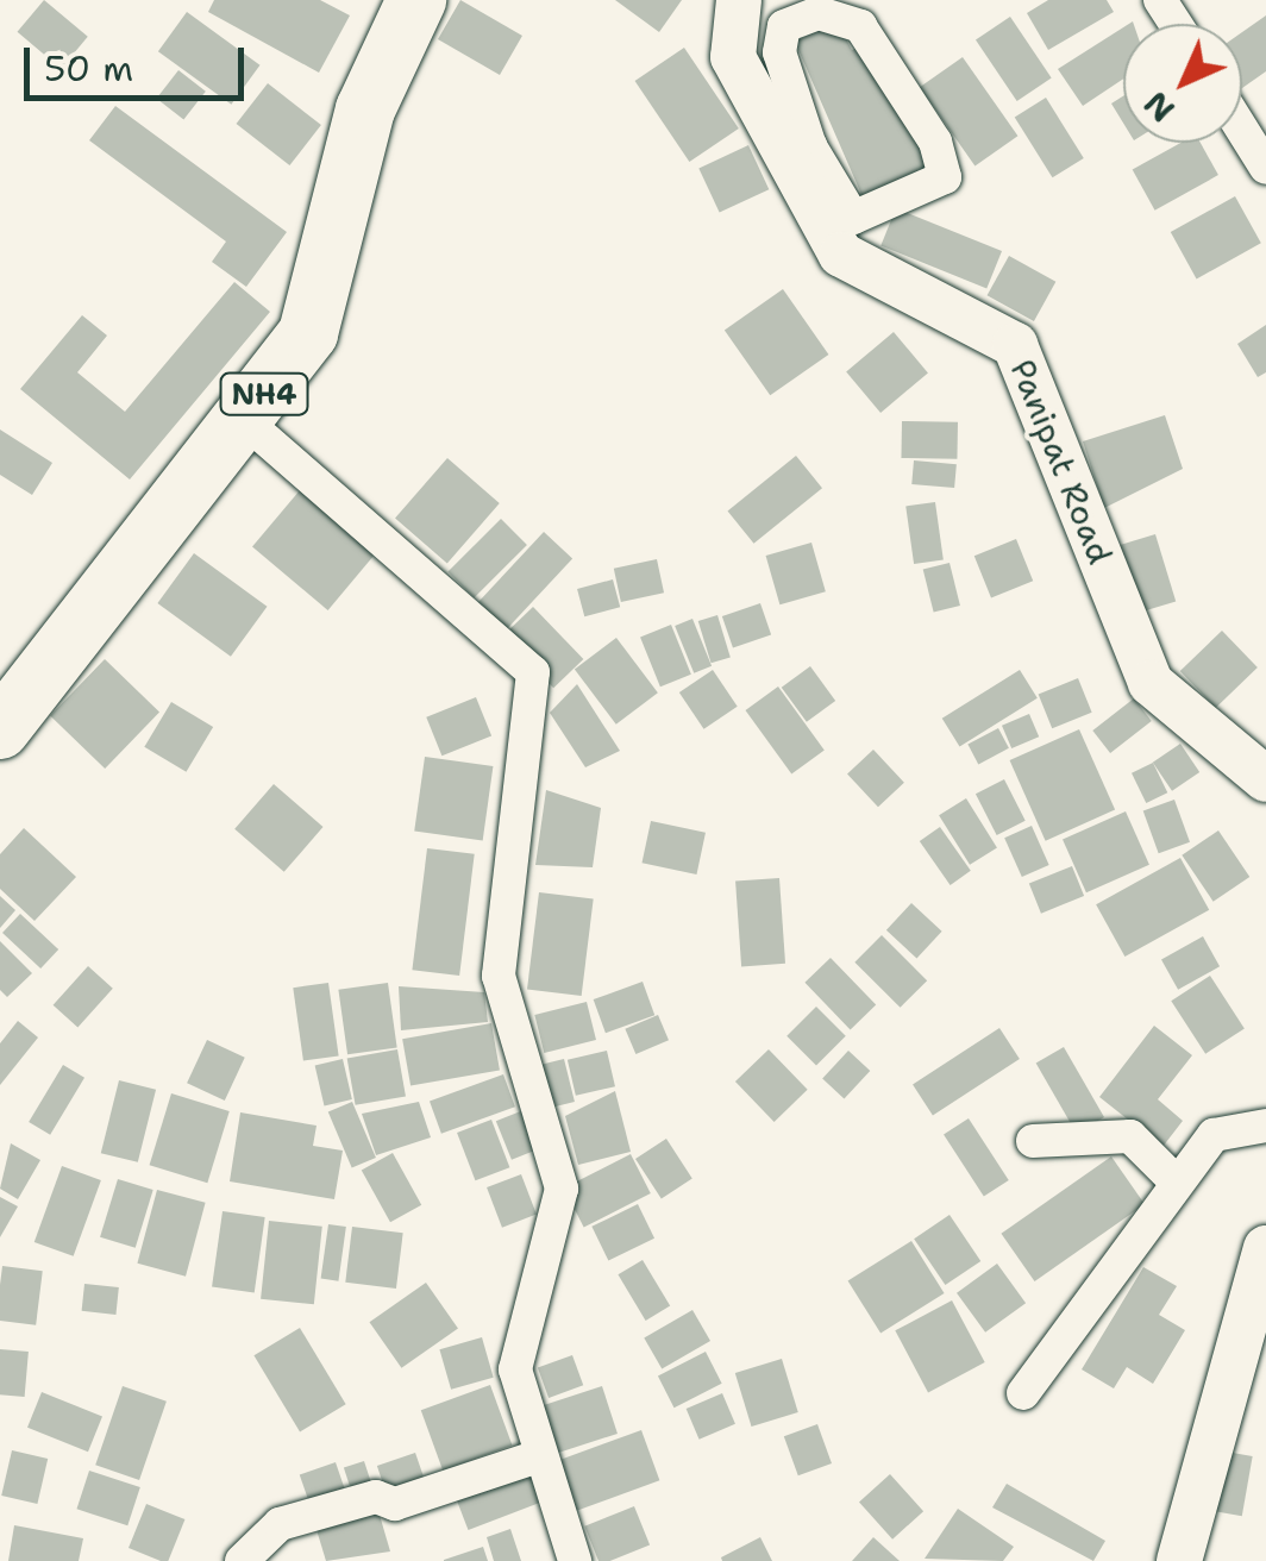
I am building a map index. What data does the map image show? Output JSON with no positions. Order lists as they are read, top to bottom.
{
  "streets": {
    "highway": ["NH4"],
    "street": ["Panipat Road"]
  },
  "scale_bar": "50 m",
  "north": "bottom left"
}
